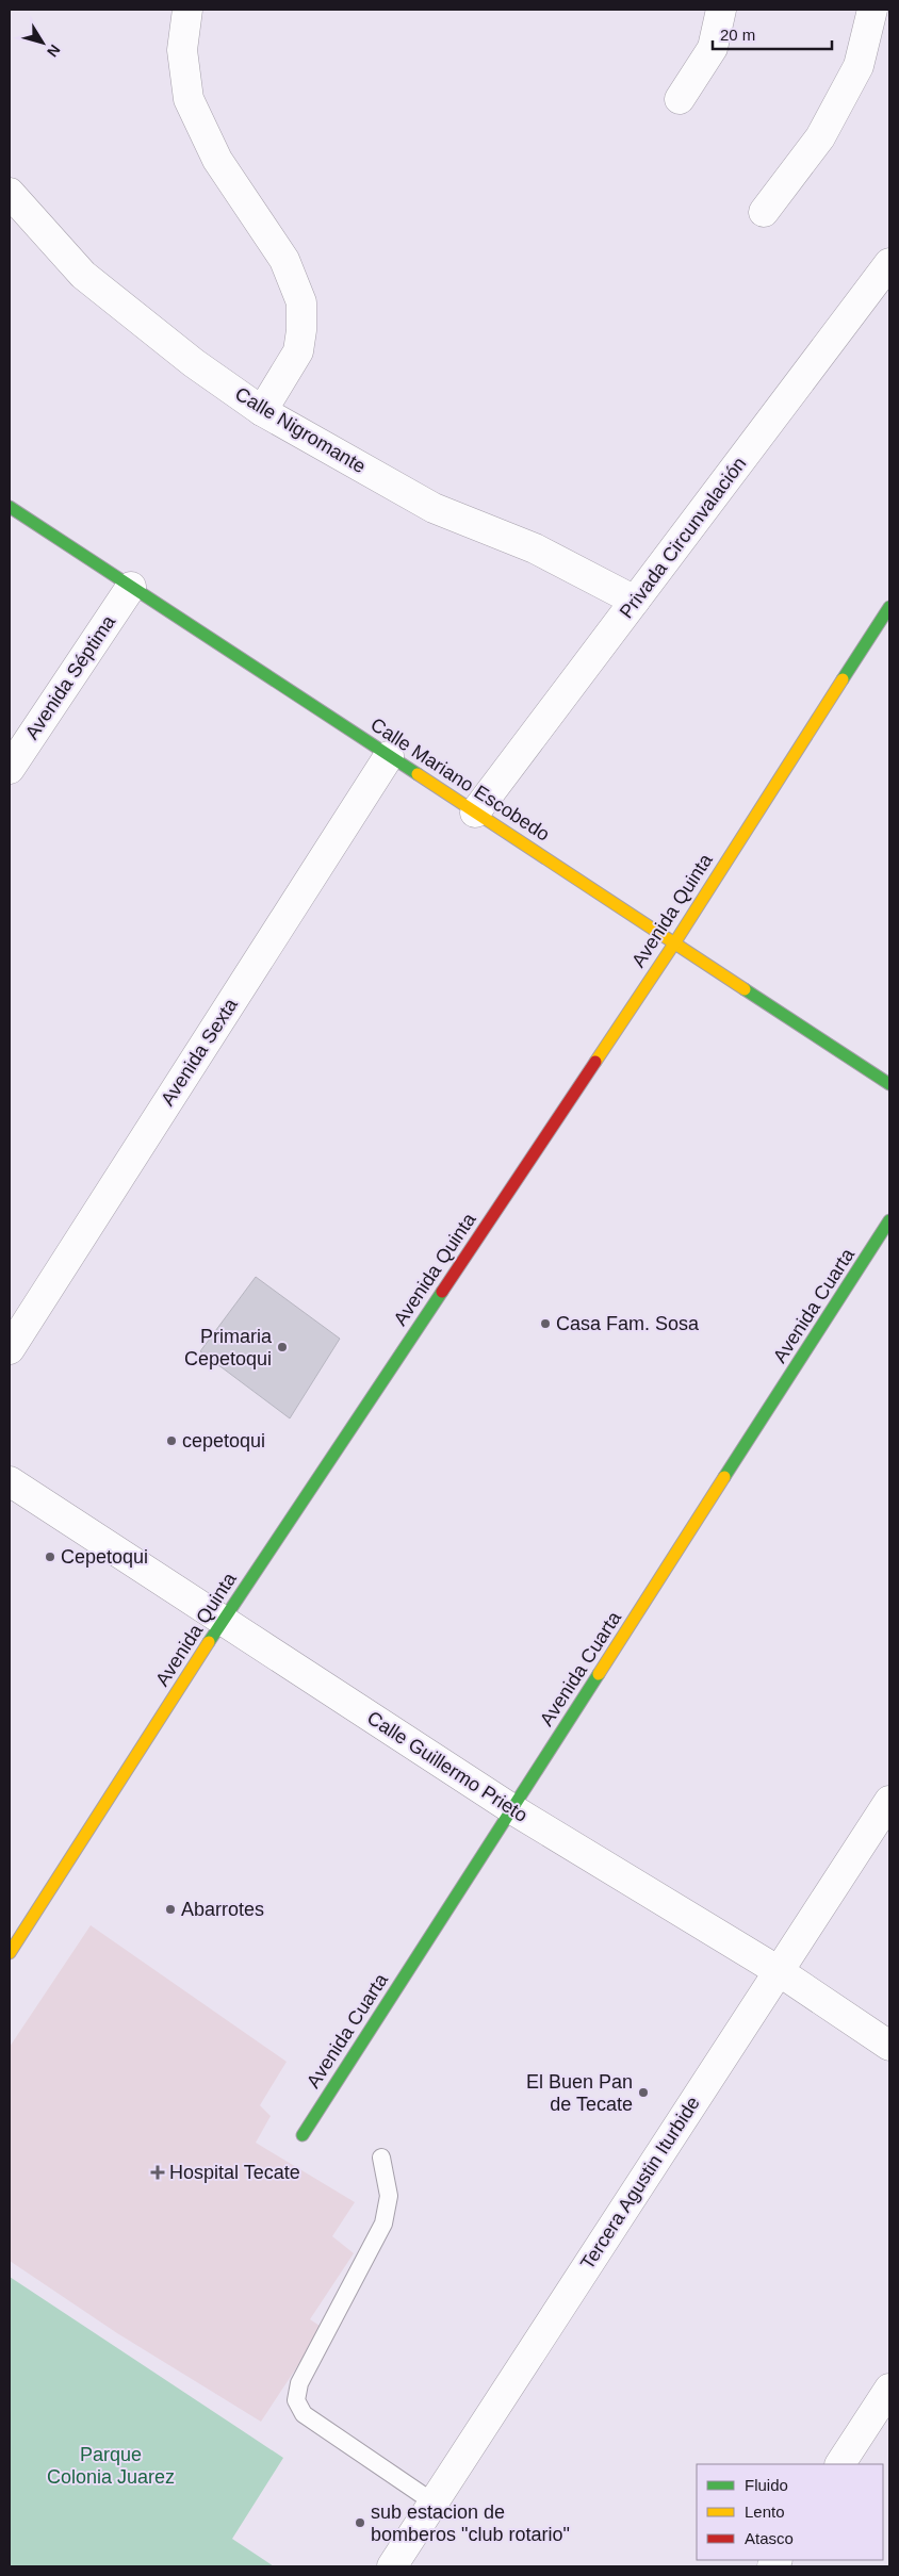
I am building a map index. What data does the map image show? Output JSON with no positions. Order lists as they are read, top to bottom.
{
  "streets": {
    "street": [
      "Calle Nigromante",
      "Privada Circunvalación",
      "Avenida Séptima",
      "Calle Mariano Escobedo",
      "Avenida Quinta",
      "Avenida Sexta",
      "Avenida Cuarta",
      "Calle Guillermo Prieto",
      "Tercera Agustin Iturbide"
    ]
  },
  "crossings": [
    ["Calle Nigromante", "Privada Circunvalación"],
    ["Privada Circunvalación", "Calle Mariano Escobedo"],
    ["Avenida Séptima", "Calle Mariano Escobedo"],
    ["Calle Mariano Escobedo", "Avenida Quinta"],
    ["Calle Mariano Escobedo", "Avenida Sexta"],
    ["Avenida Quinta", "Calle Guillermo Prieto"],
    ["Avenida Cuarta", "Calle Guillermo Prieto"],
    ["Calle Guillermo Prieto", "Tercera Agustin Iturbide"]
  ],
  "parks": ["Parque Colonia Juarez"],
  "places": {
    "other": [
      "Casa Fam. Sosa",
      "Primaria Cepetoqui",
      "cepetoqui",
      "Cepetoqui",
      "Abarrotes",
      "El Buen Pan de Tecate",
      "sub estacion de bomberos \"club rotario\""
    ],
    "health": ["Hospital Tecate"]
  },
  "legend": ["Fluido", "Lento", "Atasco"],
  "scale_bar": "20 m",
  "north": "bottom right"
}
